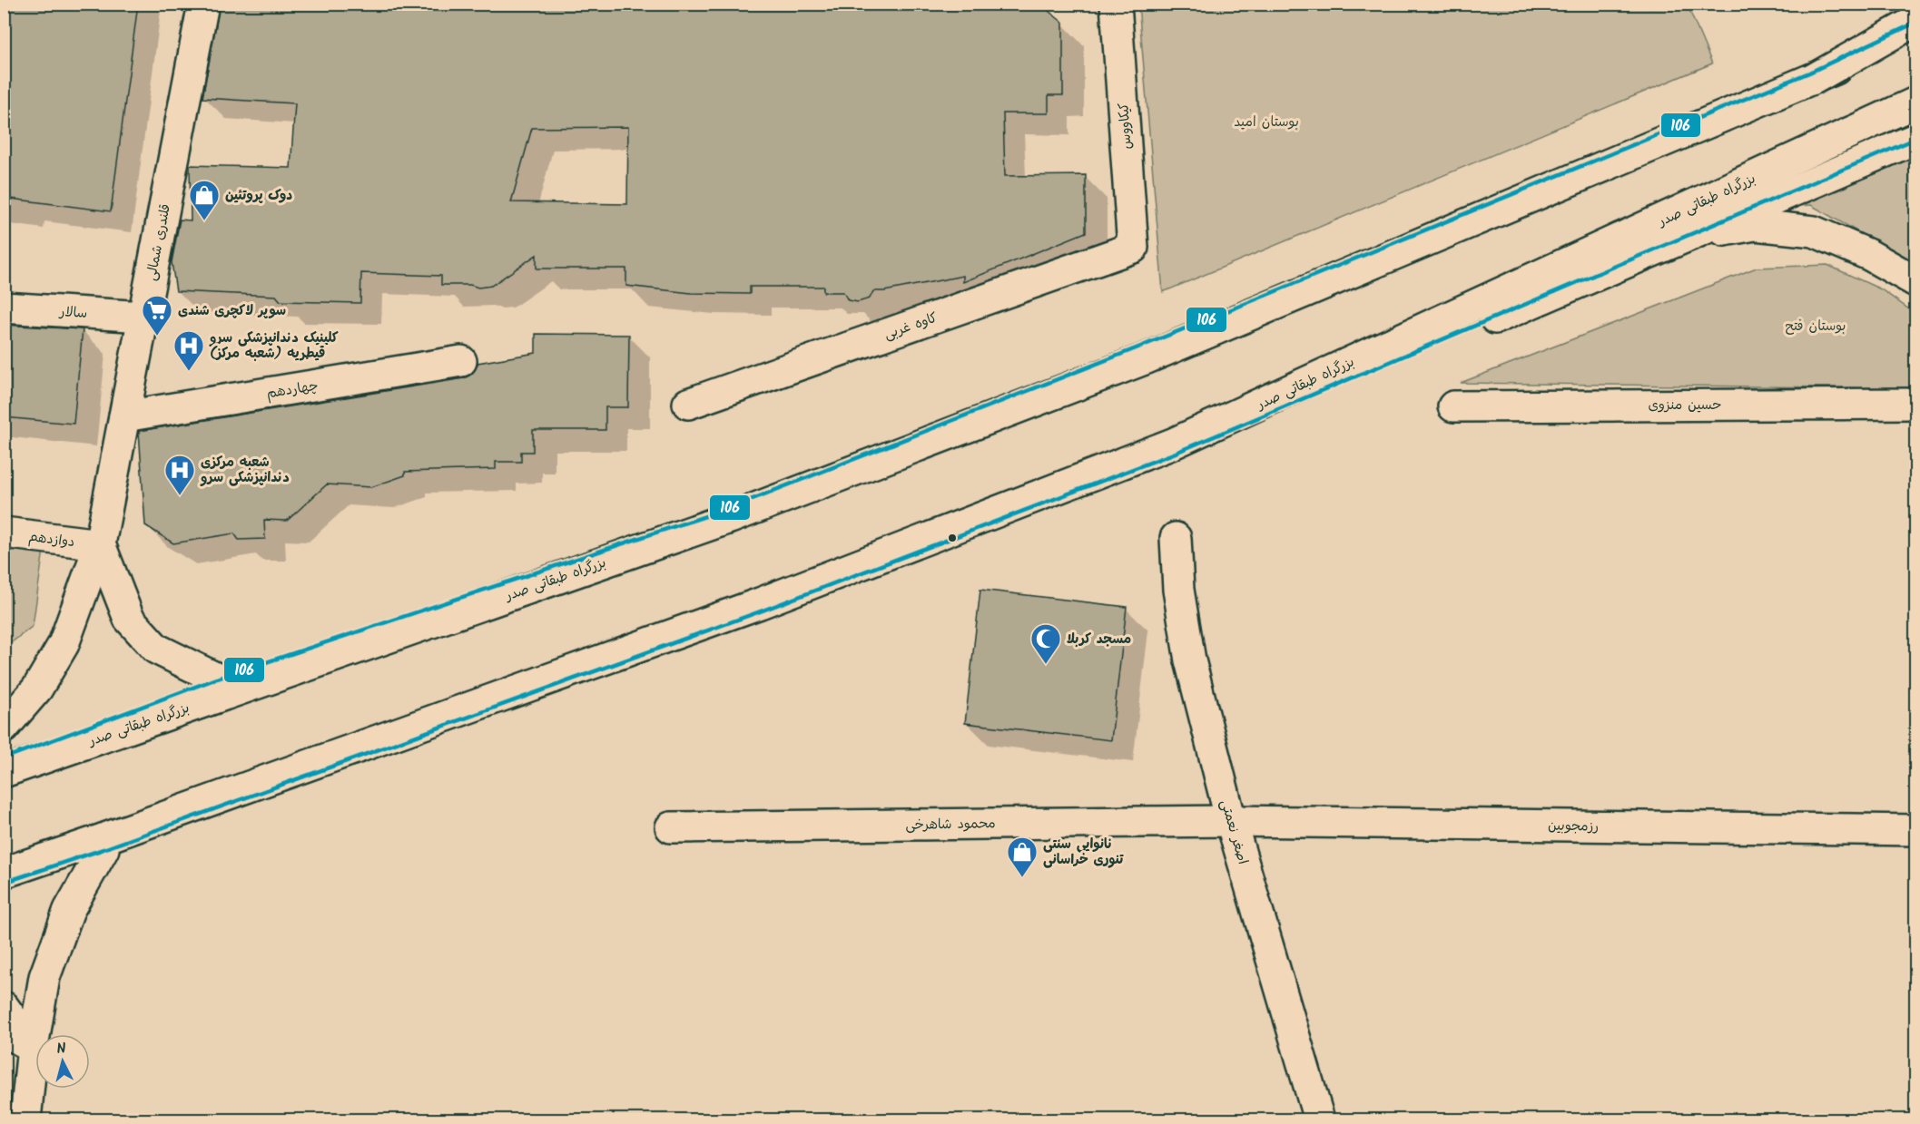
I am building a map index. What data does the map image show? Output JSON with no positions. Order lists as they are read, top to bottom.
{
  "streets": {
    "main road": [
      "کیکاووس",
      "بزرگراه طبقاتی صدر",
      "قلندری شمالی",
      "سالار",
      "کاوه غربی",
      "چهاردهم",
      "حسین منزوی",
      "دوازدهم",
      "محمود شاهرخی",
      "رزمجوبین",
      "اصغر نعمتی"
    ]
  },
  "crossings": [
    ["کیکاووس", "کاوه غربی"],
    ["قلندری شمالی", "سالار"],
    ["قلندری شمالی", "چهاردهم"],
    ["قلندری شمالی", "دوازدهم"],
    ["محمود شاهرخی", "رزمجوبین"],
    ["محمود شاهرخی", "اصغر نعمتی"],
    ["رزمجوبین", "اصغر نعمتی"]
  ],
  "parks": ["بوستان امید", "بوستان فتح"],
  "places": {
    "shop": ["دوک پروتئین", "نانوایی سنتی تنوری خراسانی"],
    "supermarket": ["سوپر لاکچری شندی"],
    "hospital": ["کلینیک دندانپزشکی سرو قیطریه (شعبه مرکز)", "شعبه مرکزی دندانپزشکی سرو"],
    "mosque": ["مسجد کربلا"]
  },
  "lines": ["transit line 106"],
  "north": "top"
}
